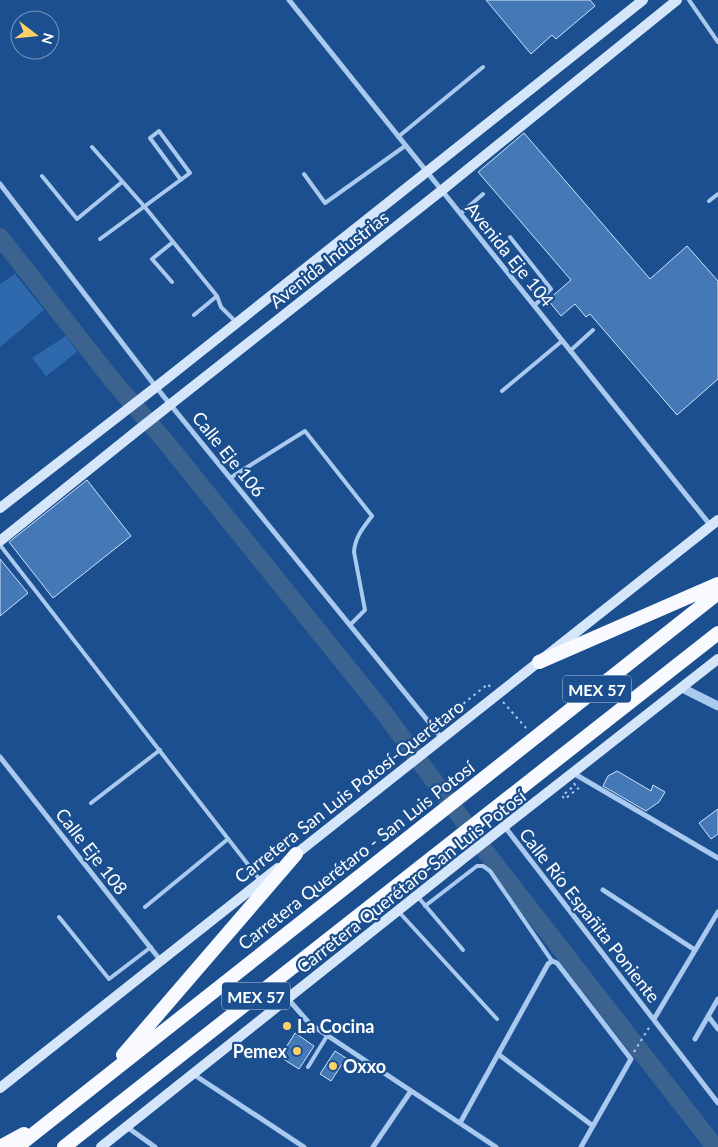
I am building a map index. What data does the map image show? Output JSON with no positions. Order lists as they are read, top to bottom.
{
  "streets": {
    "highway": ["MEX 57", "Carretera Querétaro - San Luis Potosí"],
    "main road": ["Avenida Industrias", "Carretera San Luis Potosí-Querétaro", "Carretera Querétaro-San Luis Potosí"],
    "street": [
      "Avenida Eje 104",
      "Calle Eje 106",
      "Calle Eje 108",
      "Calle Río Españita Poniente"
    ]
  },
  "crossings": [
    ["Avenida Eje 104", "Avenida Industrias"],
    ["Avenida Eje 104", "Carretera San Luis Potosí-Querétaro"],
    ["Avenida Industrias", "Calle Eje 106"],
    ["Calle Eje 106", "Carretera San Luis Potosí-Querétaro"],
    ["Carretera San Luis Potosí-Querétaro", "Calle Eje 108"],
    ["Carretera Querétaro-San Luis Potosí", "Calle Río Españita Poniente"]
  ],
  "places": ["La Cocina", "Pemex", "Oxxo"],
  "north": "right"
}
